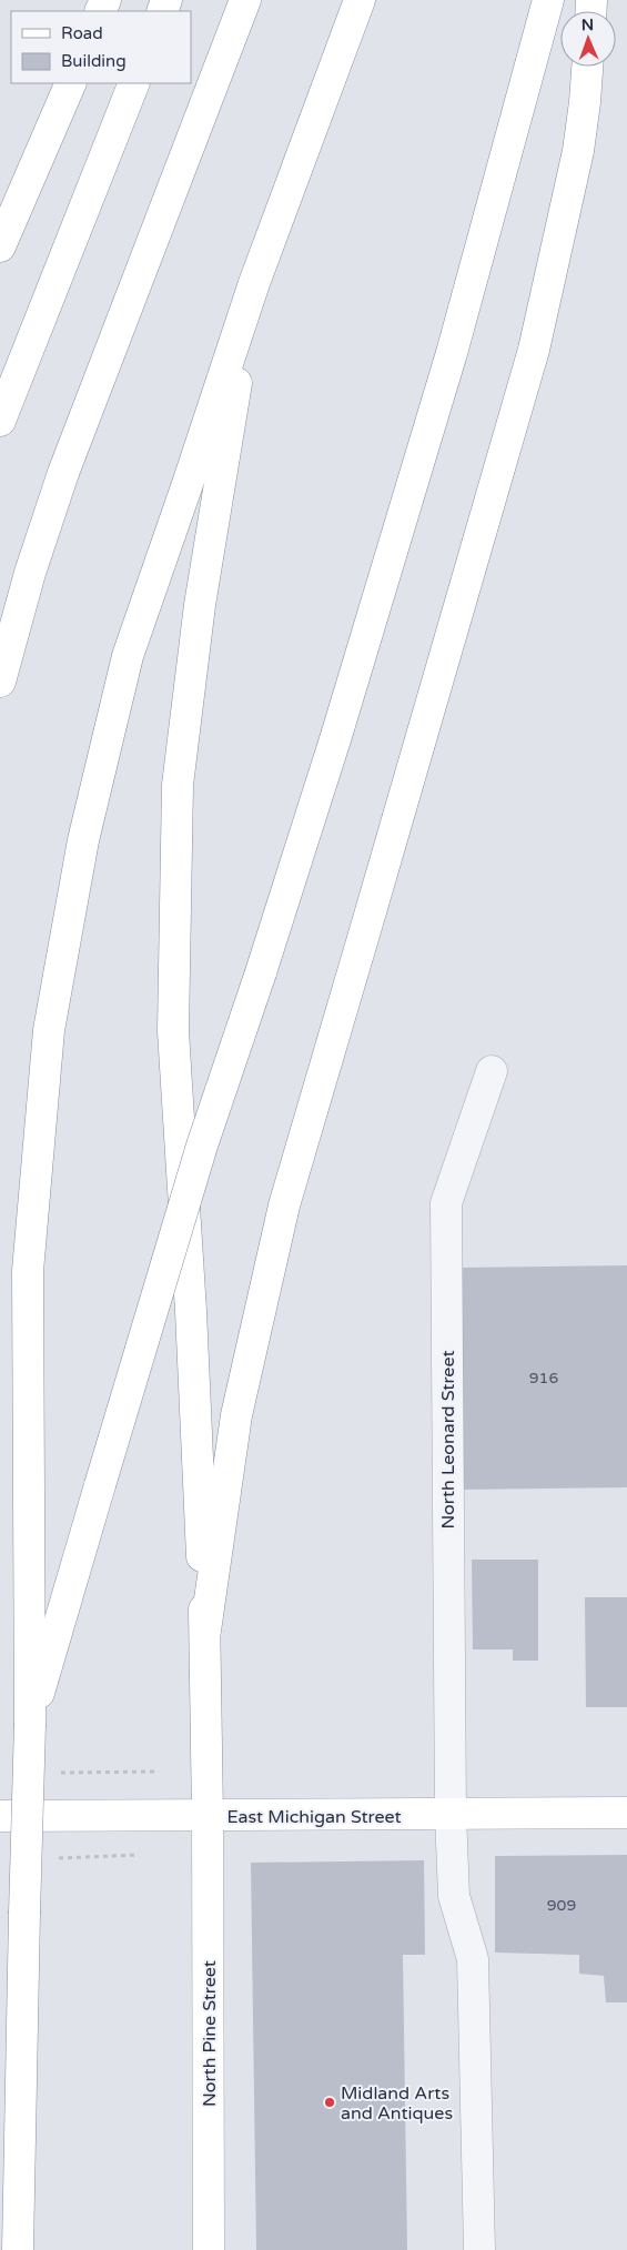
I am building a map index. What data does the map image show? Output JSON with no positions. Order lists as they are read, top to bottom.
{
  "streets": {
    "main road": ["East Michigan Street", "North Pine Street"],
    "street": ["North Leonard Street"]
  },
  "crossings": [
    ["North Leonard Street", "East Michigan Street"],
    ["East Michigan Street", "North Pine Street"]
  ],
  "places": ["Midland Arts and Antiques"],
  "house_numbers": ["916", "909"],
  "legend": ["Road", "Building"],
  "north": "top"
}
